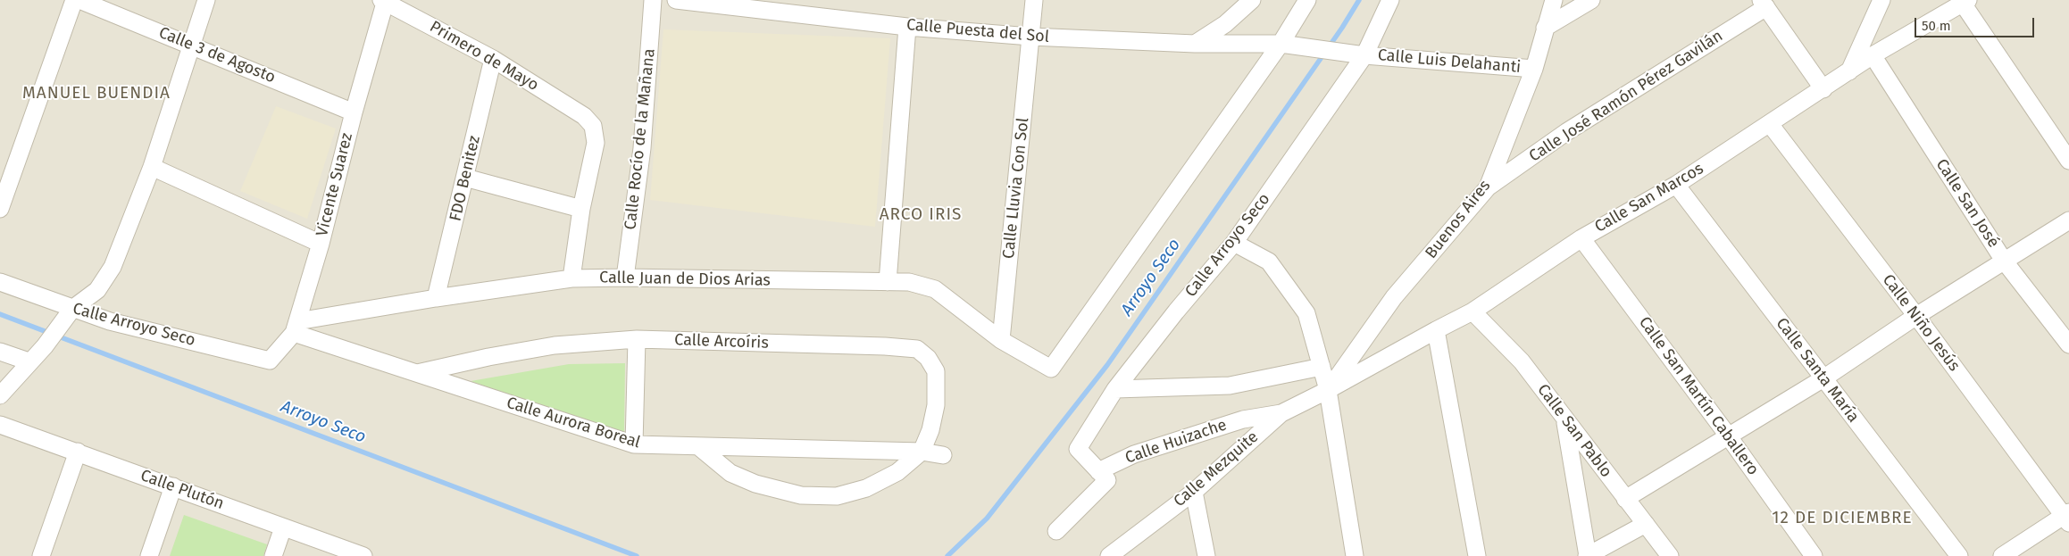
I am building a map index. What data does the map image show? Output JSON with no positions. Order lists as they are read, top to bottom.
{
  "streets": {
    "street": [
      "Calle Puesta del Sol",
      "Calle 3 de Agosto",
      "Primero de Mayo",
      "Calle Luis Delahanti",
      "Calle José Ramón Pérez Gavilán",
      "Calle Rocío de la Mañana",
      "FDO Benitez",
      "Vicente Suarez",
      "Calle Lluvia Con Sol",
      "Calle San Marcos",
      "Calle San José",
      "Buenos Aires",
      "Calle Arroyo Seco",
      "Calle Juan de Dios Arias",
      "Calle Niño Jesús",
      "Calle Arcoíris",
      "Calle Santa María",
      "Calle San Martín Caballero",
      "Calle Aurora Boreal",
      "Calle San Pablo",
      "Calle Huizache",
      "Calle Mezquite",
      "Calle Plutón"
    ]
  },
  "crossings": [
    ["Calle Puesta del Sol", "Calle Luis Delahanti"],
    ["Calle Puesta del Sol", "Calle Lluvia Con Sol"],
    ["Calle Puesta del Sol", "Calle Juan de Dios Arias"],
    ["Calle 3 de Agosto", "Vicente Suarez"],
    ["Primero de Mayo", "FDO Benitez"],
    ["Primero de Mayo", "Vicente Suarez"],
    ["Calle Luis Delahanti", "Buenos Aires"],
    ["Calle Luis Delahanti", "Calle Arroyo Seco"],
    ["Calle José Ramón Pérez Gavilán", "Buenos Aires"],
    ["Calle Rocío de la Mañana", "Calle Juan de Dios Arias"],
    ["FDO Benitez", "Calle Juan de Dios Arias"],
    ["Vicente Suarez", "Calle Arroyo Seco"],
    ["Vicente Suarez", "Calle Juan de Dios Arias"],
    ["Vicente Suarez", "Calle Aurora Boreal"],
    ["Calle Lluvia Con Sol", "Calle Juan de Dios Arias"],
    ["Calle San Marcos", "Calle San José"],
    ["Calle San Marcos", "Buenos Aires"],
    ["Calle San Marcos", "Calle Niño Jesús"],
    ["Calle San Marcos", "Calle Santa María"],
    ["Calle San Marcos", "Calle San Martín Caballero"],
    ["Calle San Marcos", "Calle San Pablo"],
    ["Calle San Marcos", "Calle Mezquite"],
    ["Buenos Aires", "Calle Mezquite"],
    ["Calle Arroyo Seco", "Calle Huizache"],
    ["Calle Juan de Dios Arias", "Calle Aurora Boreal"],
    ["Calle Arcoíris", "Calle Aurora Boreal"],
    ["Calle Huizache", "Calle Mezquite"]
  ],
  "districts": ["MANUEL BUENDIA", "ARCO IRIS", "12 DE DICIEMBRE"],
  "water": ["Arroyo Seco"],
  "scale_bar": "50 m"
}
